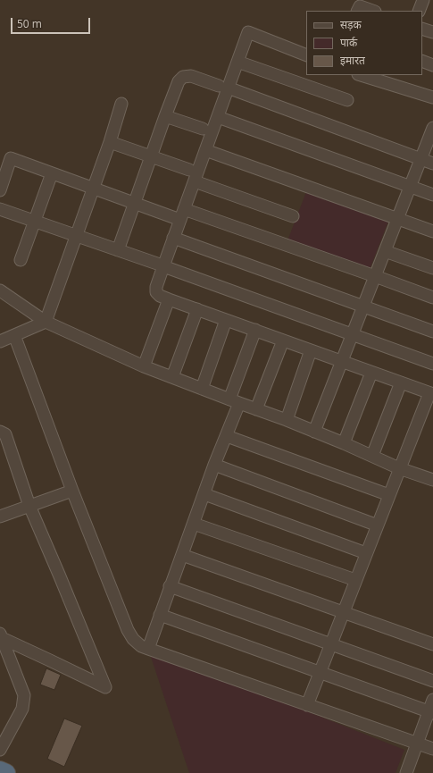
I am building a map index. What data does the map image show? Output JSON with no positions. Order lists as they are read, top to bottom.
{
  "legend": ["सड़क", "पार्क", "इमारत"],
  "scale_bar": "50 m"
}
